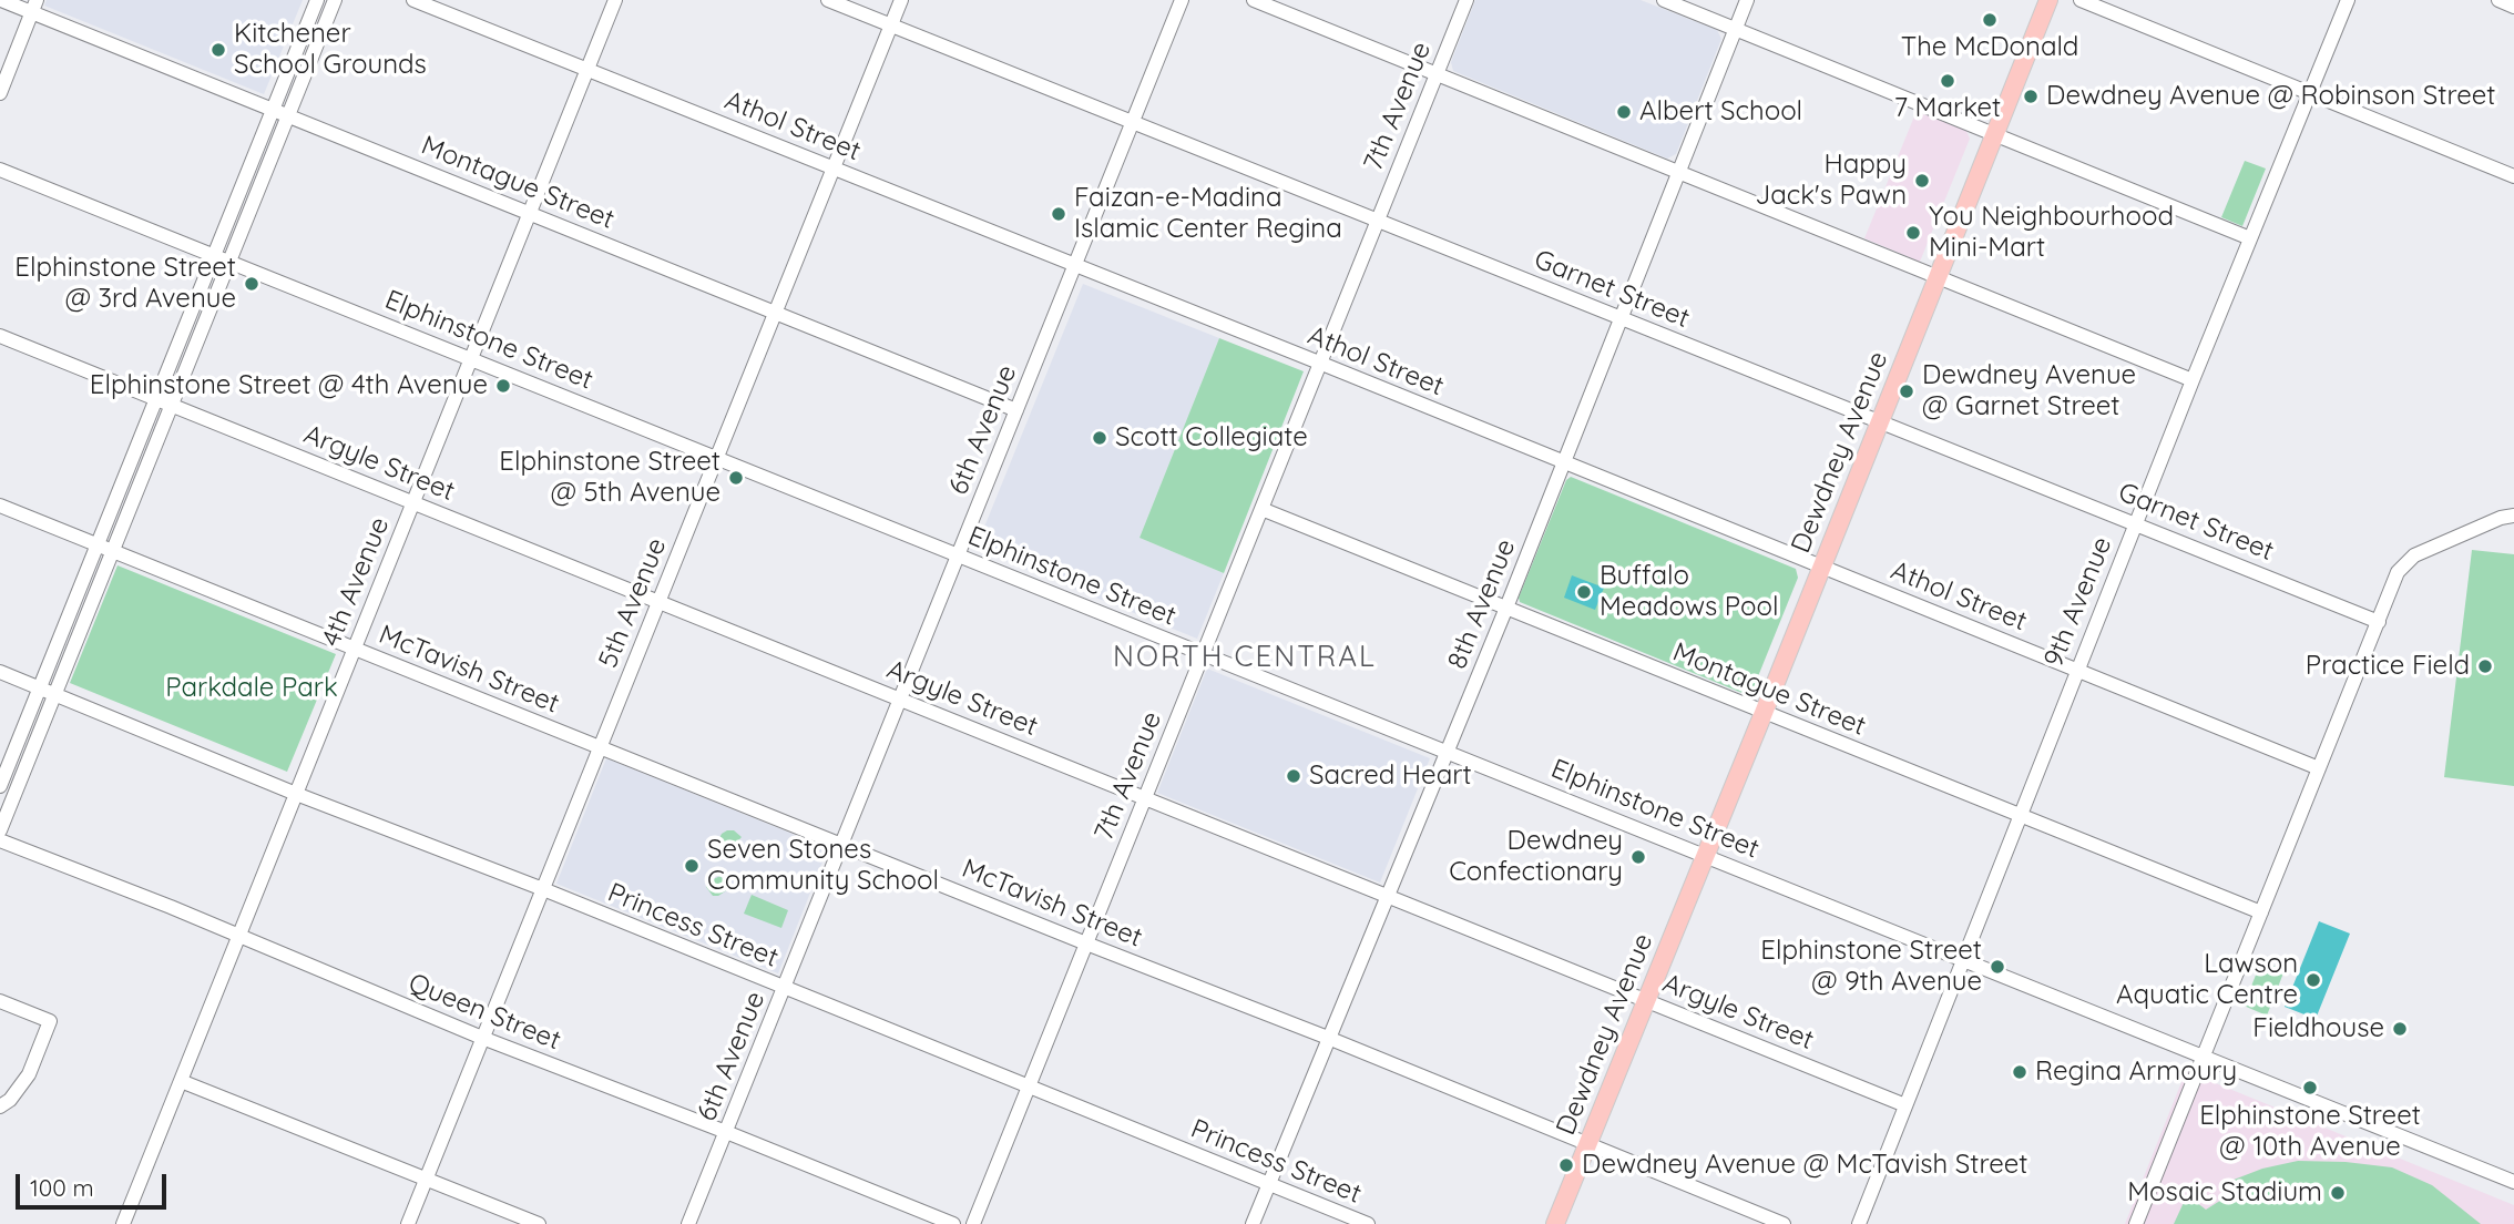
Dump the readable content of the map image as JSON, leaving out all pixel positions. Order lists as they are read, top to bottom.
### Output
{
  "streets": {
    "main road": ["Dewdney Avenue"],
    "street": [
      "7th Avenue",
      "Athol Street",
      "Montague Street",
      "Garnet Street",
      "Elphinstone Street",
      "6th Avenue",
      "Argyle Street",
      "4th Avenue",
      "9th Avenue",
      "5th Avenue",
      "8th Avenue",
      "McTavish Street",
      "Princess Street",
      "Queen Street"
    ]
  },
  "crossings": [
    ["7th Avenue", "Athol Street"],
    ["7th Avenue", "Montague Street"],
    ["7th Avenue", "Garnet Street"],
    ["7th Avenue", "Elphinstone Street"],
    ["7th Avenue", "Argyle Street"],
    ["7th Avenue", "McTavish Street"],
    ["7th Avenue", "Princess Street"],
    ["Athol Street", "6th Avenue"],
    ["Athol Street", "Dewdney Avenue"],
    ["Athol Street", "4th Avenue"],
    ["Athol Street", "9th Avenue"],
    ["Athol Street", "5th Avenue"],
    ["Athol Street", "8th Avenue"],
    ["Montague Street", "6th Avenue"],
    ["Montague Street", "Dewdney Avenue"],
    ["Montague Street", "4th Avenue"],
    ["Montague Street", "9th Avenue"],
    ["Montague Street", "5th Avenue"],
    ["Montague Street", "8th Avenue"],
    ["Garnet Street", "6th Avenue"],
    ["Garnet Street", "Dewdney Avenue"],
    ["Garnet Street", "9th Avenue"],
    ["Garnet Street", "5th Avenue"],
    ["Garnet Street", "8th Avenue"],
    ["Elphinstone Street", "6th Avenue"],
    ["Elphinstone Street", "Dewdney Avenue"],
    ["Elphinstone Street", "4th Avenue"],
    ["Elphinstone Street", "9th Avenue"],
    ["Elphinstone Street", "5th Avenue"],
    ["Elphinstone Street", "8th Avenue"],
    ["6th Avenue", "Argyle Street"],
    ["6th Avenue", "McTavish Street"],
    ["6th Avenue", "Princess Street"],
    ["6th Avenue", "Queen Street"],
    ["Dewdney Avenue", "Argyle Street"],
    ["Dewdney Avenue", "McTavish Street"],
    ["Argyle Street", "4th Avenue"],
    ["Argyle Street", "9th Avenue"],
    ["Argyle Street", "5th Avenue"],
    ["Argyle Street", "8th Avenue"],
    ["4th Avenue", "McTavish Street"],
    ["4th Avenue", "Princess Street"],
    ["4th Avenue", "Queen Street"],
    ["5th Avenue", "McTavish Street"],
    ["5th Avenue", "Princess Street"],
    ["5th Avenue", "Queen Street"],
    ["8th Avenue", "McTavish Street"],
    ["8th Avenue", "Princess Street"]
  ],
  "districts": ["NORTH CENTRAL"],
  "parks": ["Parkdale Park"],
  "places": [
    "The McDonald",
    "Kitchener School Grounds",
    "7 Market",
    "Dewdney Avenue @ Robinson Street",
    "Albert School",
    "Happy Jack's Pawn",
    "Faizan-e-Madina Islamic Center Regina",
    "You Neighbourhood Mini-Mart",
    "Elphinstone Street @ 3rd Avenue",
    "Elphinstone Street @ 4th Avenue",
    "Dewdney Avenue @ Garnet Street",
    "Scott Collegiate",
    "Elphinstone Street @ 5th Avenue",
    "Buffalo Meadows Pool",
    "Practice Field",
    "Sacred Heart",
    "Dewdney Confectionary",
    "Seven Stones Community School",
    "Elphinstone Street @ 9th Avenue",
    "Lawson Aquatic Centre",
    "Fieldhouse",
    "Regina Armoury",
    "Elphinstone Street @ 10th Avenue",
    "Dewdney Avenue @ McTavish Street",
    "Mosaic Stadium"
  ],
  "scale_bar": "100 m"
}
